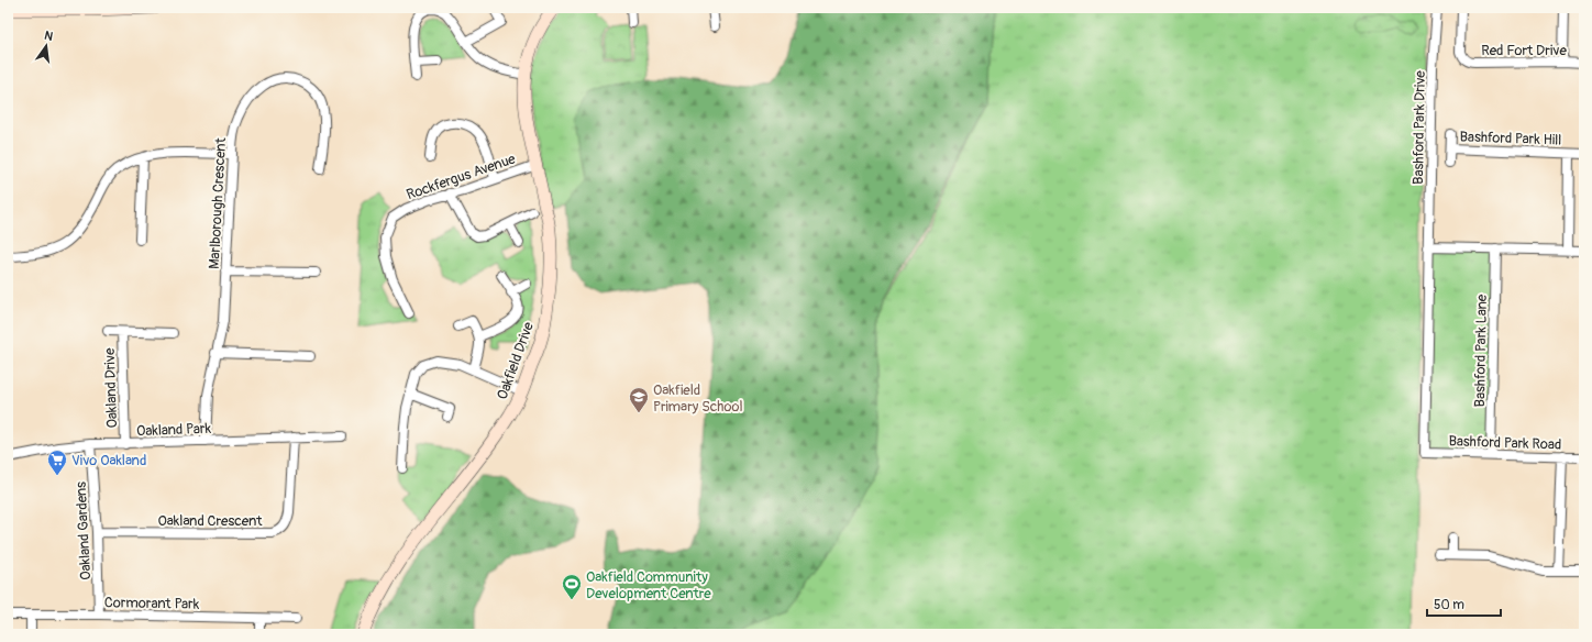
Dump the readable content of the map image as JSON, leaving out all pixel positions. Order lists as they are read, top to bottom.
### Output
{
  "streets": {
    "street": [
      "Red Fort Drive",
      "Bashford Park Drive",
      "Bashford Park Hill",
      "Rockfergus Avenue",
      "Marlborough Crescent",
      "Bashford Park Lane",
      "Oakfield Drive",
      "Oakland Drive",
      "Oakland Park",
      "Bashford Park Road",
      "Oakland Crescent",
      "Oakland Gardens",
      "Cormorant Park"
    ]
  },
  "crossings": [
    ["Bashford Park Drive", "Bashford Park Road"],
    ["Rockfergus Avenue", "Oakfield Drive"],
    ["Marlborough Crescent", "Oakland Park"],
    ["Bashford Park Lane", "Bashford Park Road"],
    ["Oakland Drive", "Oakland Park"],
    ["Oakland Park", "Oakland Crescent"],
    ["Oakland Park", "Oakland Gardens"],
    ["Oakland Crescent", "Oakland Gardens"],
    ["Oakland Gardens", "Cormorant Park"]
  ],
  "places": {
    "school or university": ["Oakfield Primary School"],
    "supermarket": ["Vivo Oakland"],
    "sports": ["Oakfield Community Development Centre"]
  },
  "scale_bar": "50 m",
  "north": "top"
}
